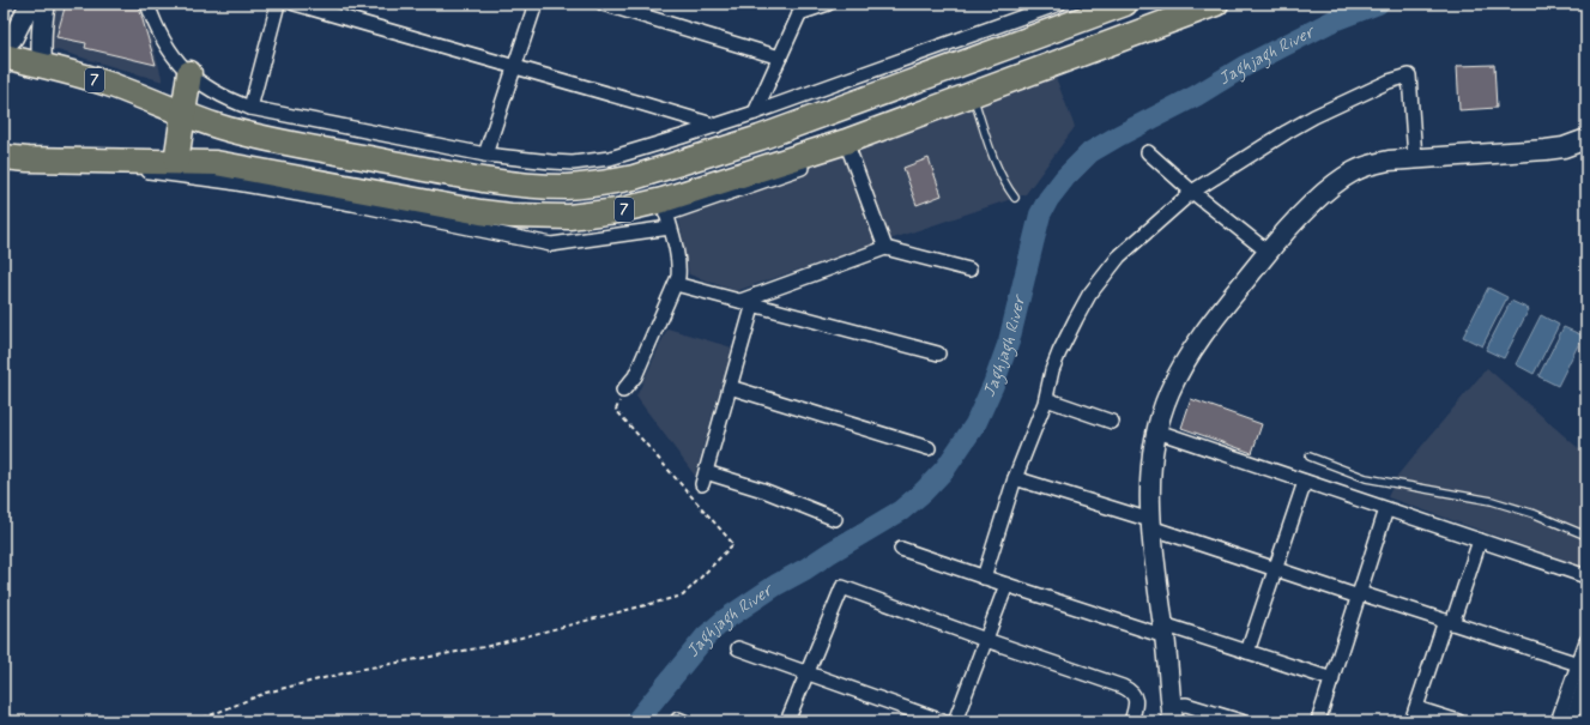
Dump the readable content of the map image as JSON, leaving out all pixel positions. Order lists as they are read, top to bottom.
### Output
{
  "streets": {
    "highway": ["7"]
  },
  "water": ["Jaghjagh River"]
}
